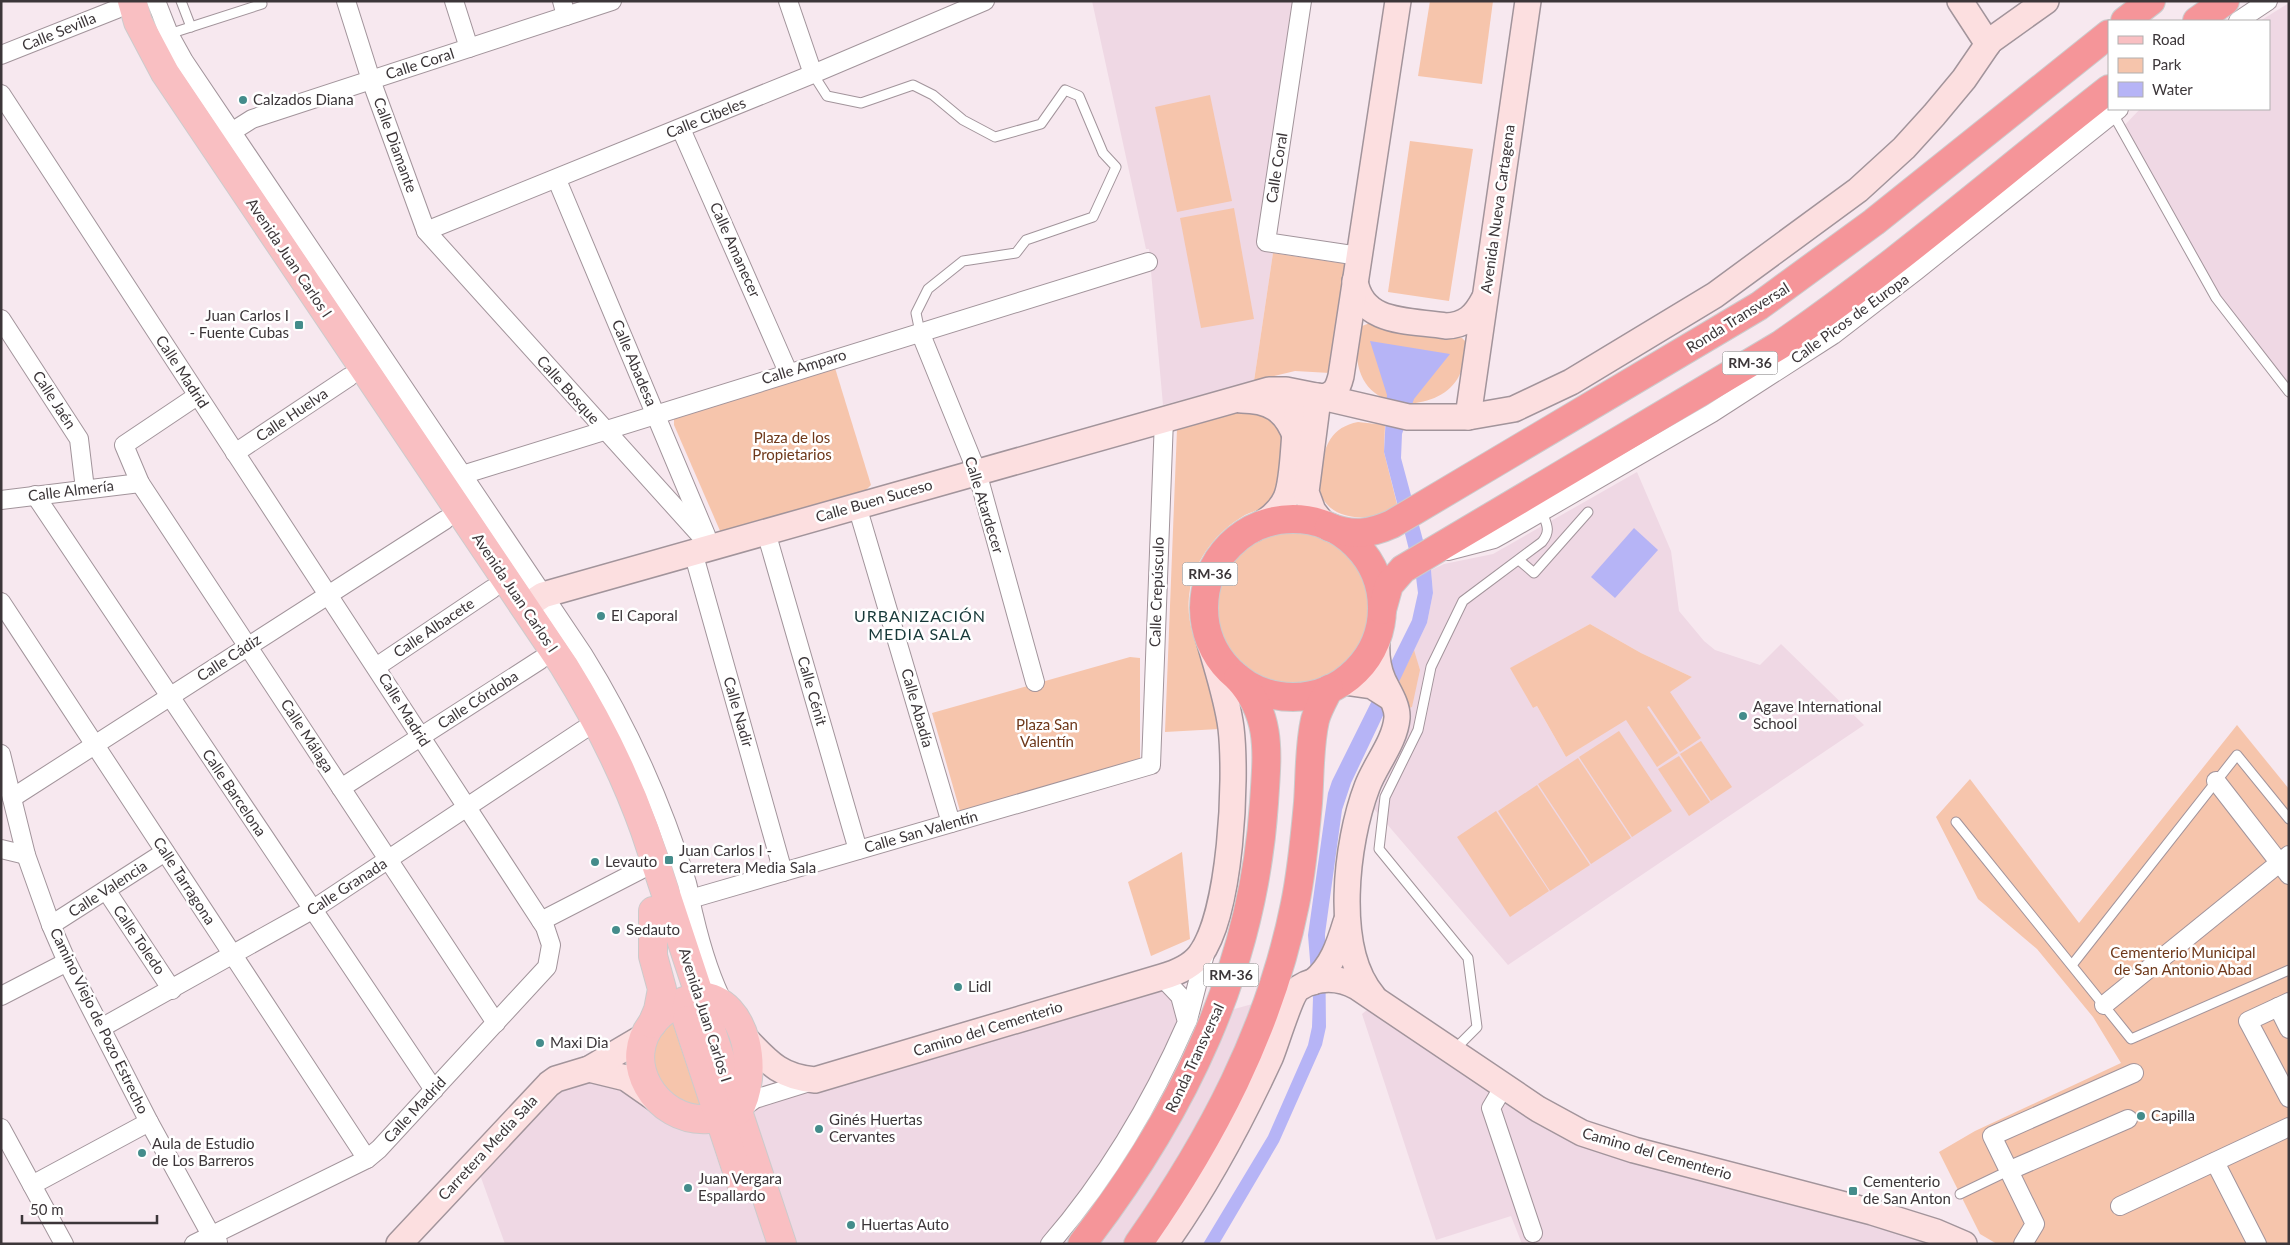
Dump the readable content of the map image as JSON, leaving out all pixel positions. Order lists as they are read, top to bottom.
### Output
{
  "streets": {
    "highway": ["Ronda Transversal", "RM-36"],
    "main road": [
      "Avenida Nueva Cartagena",
      "Avenida Juan Carlos I",
      "Calle Buen Suceso",
      "Camino del Cementerio",
      "Carretera Media Sala"
    ],
    "street": [
      "Calle Sevilla",
      "Calle Coral",
      "Calle Cibeles",
      "Calle Diamante",
      "Calle Amanecer",
      "Calle Picos de Europa",
      "Calle Abadesa",
      "Calle Amparo",
      "Calle Madrid",
      "Calle Bosque",
      "Calle Jaén",
      "Calle Huelva",
      "Calle Almería",
      "Calle Atardecer",
      "Calle Crepúsculo",
      "Calle Albacete",
      "Calle Cádiz",
      "Calle Cénit",
      "Calle Córdoba",
      "Calle Abadía",
      "Calle Nadir",
      "Calle Málaga",
      "Calle Barcelona",
      "Calle San Valentín",
      "Calle Tarragona",
      "Calle Granada",
      "Calle Valencia",
      "Calle Toledo",
      "Camino Viejo de Pozo Estrecho"
    ]
  },
  "crossings": [
    ["Calle Sevilla", "Avenida Juan Carlos I"],
    ["Calle Coral", "Calle Diamante"],
    ["Calle Coral", "Avenida Juan Carlos I"],
    ["Calle Cibeles", "Calle Diamante"],
    ["Calle Cibeles", "Calle Amanecer"],
    ["Calle Cibeles", "Calle Abadesa"],
    ["Calle Cibeles", "Calle Bosque"],
    ["Calle Diamante", "Calle Bosque"],
    ["Calle Amanecer", "Calle Amparo"],
    ["Avenida Juan Carlos I", "Calle Amparo"],
    ["Avenida Juan Carlos I", "Calle Huelva"],
    ["Avenida Juan Carlos I", "Calle Buen Suceso"],
    ["Avenida Juan Carlos I", "Calle Albacete"],
    ["Avenida Juan Carlos I", "Calle Cádiz"],
    ["Avenida Juan Carlos I", "Calle Córdoba"],
    ["Avenida Juan Carlos I", "Calle San Valentín"],
    ["Avenida Juan Carlos I", "Calle Granada"],
    ["Avenida Juan Carlos I", "Camino del Cementerio"],
    ["Ronda Transversal", "RM-36"],
    ["Calle Picos de Europa", "RM-36"],
    ["Calle Abadesa", "Calle Amparo"],
    ["Calle Abadesa", "Calle Bosque"],
    ["Calle Abadesa", "Calle Buen Suceso"],
    ["Calle Abadesa", "Calle Nadir"],
    ["Calle Amparo", "Calle Bosque"],
    ["Calle Amparo", "Calle Atardecer"],
    ["Calle Madrid", "Calle Huelva"],
    ["Calle Madrid", "Calle Albacete"],
    ["Calle Madrid", "Calle Cádiz"],
    ["Calle Madrid", "Calle Córdoba"],
    ["Calle Madrid", "Calle Málaga"],
    ["Calle Madrid", "Calle Barcelona"],
    ["Calle Madrid", "Calle Tarragona"],
    ["Calle Madrid", "Calle Granada"],
    ["Calle Madrid", "Camino Viejo de Pozo Estrecho"],
    ["Calle Bosque", "Calle Buen Suceso"],
    ["Calle Bosque", "Calle Nadir"],
    ["Calle Jaén", "Calle Almería"],
    ["Calle Almería", "Calle Málaga"],
    ["Calle Almería", "Calle Barcelona"],
    ["Calle Buen Suceso", "Calle Atardecer"],
    ["Calle Buen Suceso", "Calle Crepúsculo"],
    ["Calle Buen Suceso", "Calle Cénit"],
    ["Calle Buen Suceso", "Calle Abadía"],
    ["Calle Buen Suceso", "Calle Nadir"],
    ["Calle Crepúsculo", "Calle San Valentín"],
    ["Calle Cádiz", "Calle Málaga"],
    ["Calle Cádiz", "Calle Barcelona"],
    ["Calle Cádiz", "Calle Tarragona"],
    ["Calle Cádiz", "Camino Viejo de Pozo Estrecho"],
    ["Calle Cénit", "Calle San Valentín"],
    ["Calle Córdoba", "Calle Málaga"],
    ["Calle Abadía", "Calle San Valentín"],
    ["Calle Nadir", "Calle San Valentín"],
    ["Calle Málaga", "Calle Granada"],
    ["Calle Barcelona", "Calle Granada"],
    ["Calle Tarragona", "Calle Granada"],
    ["Calle Tarragona", "Calle Valencia"],
    ["Calle Granada", "Calle Toledo"],
    ["Calle Granada", "Camino Viejo de Pozo Estrecho"],
    ["Calle Valencia", "Calle Toledo"],
    ["Calle Valencia", "Camino Viejo de Pozo Estrecho"]
  ],
  "districts": ["URBANIZACIÓN MEDIA SALA"],
  "parks": ["Plaza de los Propietarios", "Plaza San Valentín", "Cementerio Municipal de San Antonio Abad"],
  "places": {
    "other": [
      "Calzados Diana",
      "El Caporal",
      "Agave International School",
      "Levauto",
      "Sedauto",
      "Lidl",
      "Maxi Dia",
      "Capilla",
      "Ginés Huertas Cervantes",
      "Aula de Estudio de Los Barreros",
      "Juan Vergara Espallardo",
      "Huertas Auto"
    ],
    "transit": ["Juan Carlos I - Fuente Cubas", "Juan Carlos I - Carretera Media Sala", "Cementerio de San Anton"]
  },
  "legend": ["Road", "Park", "Water"],
  "scale_bar": "50 m"
}
